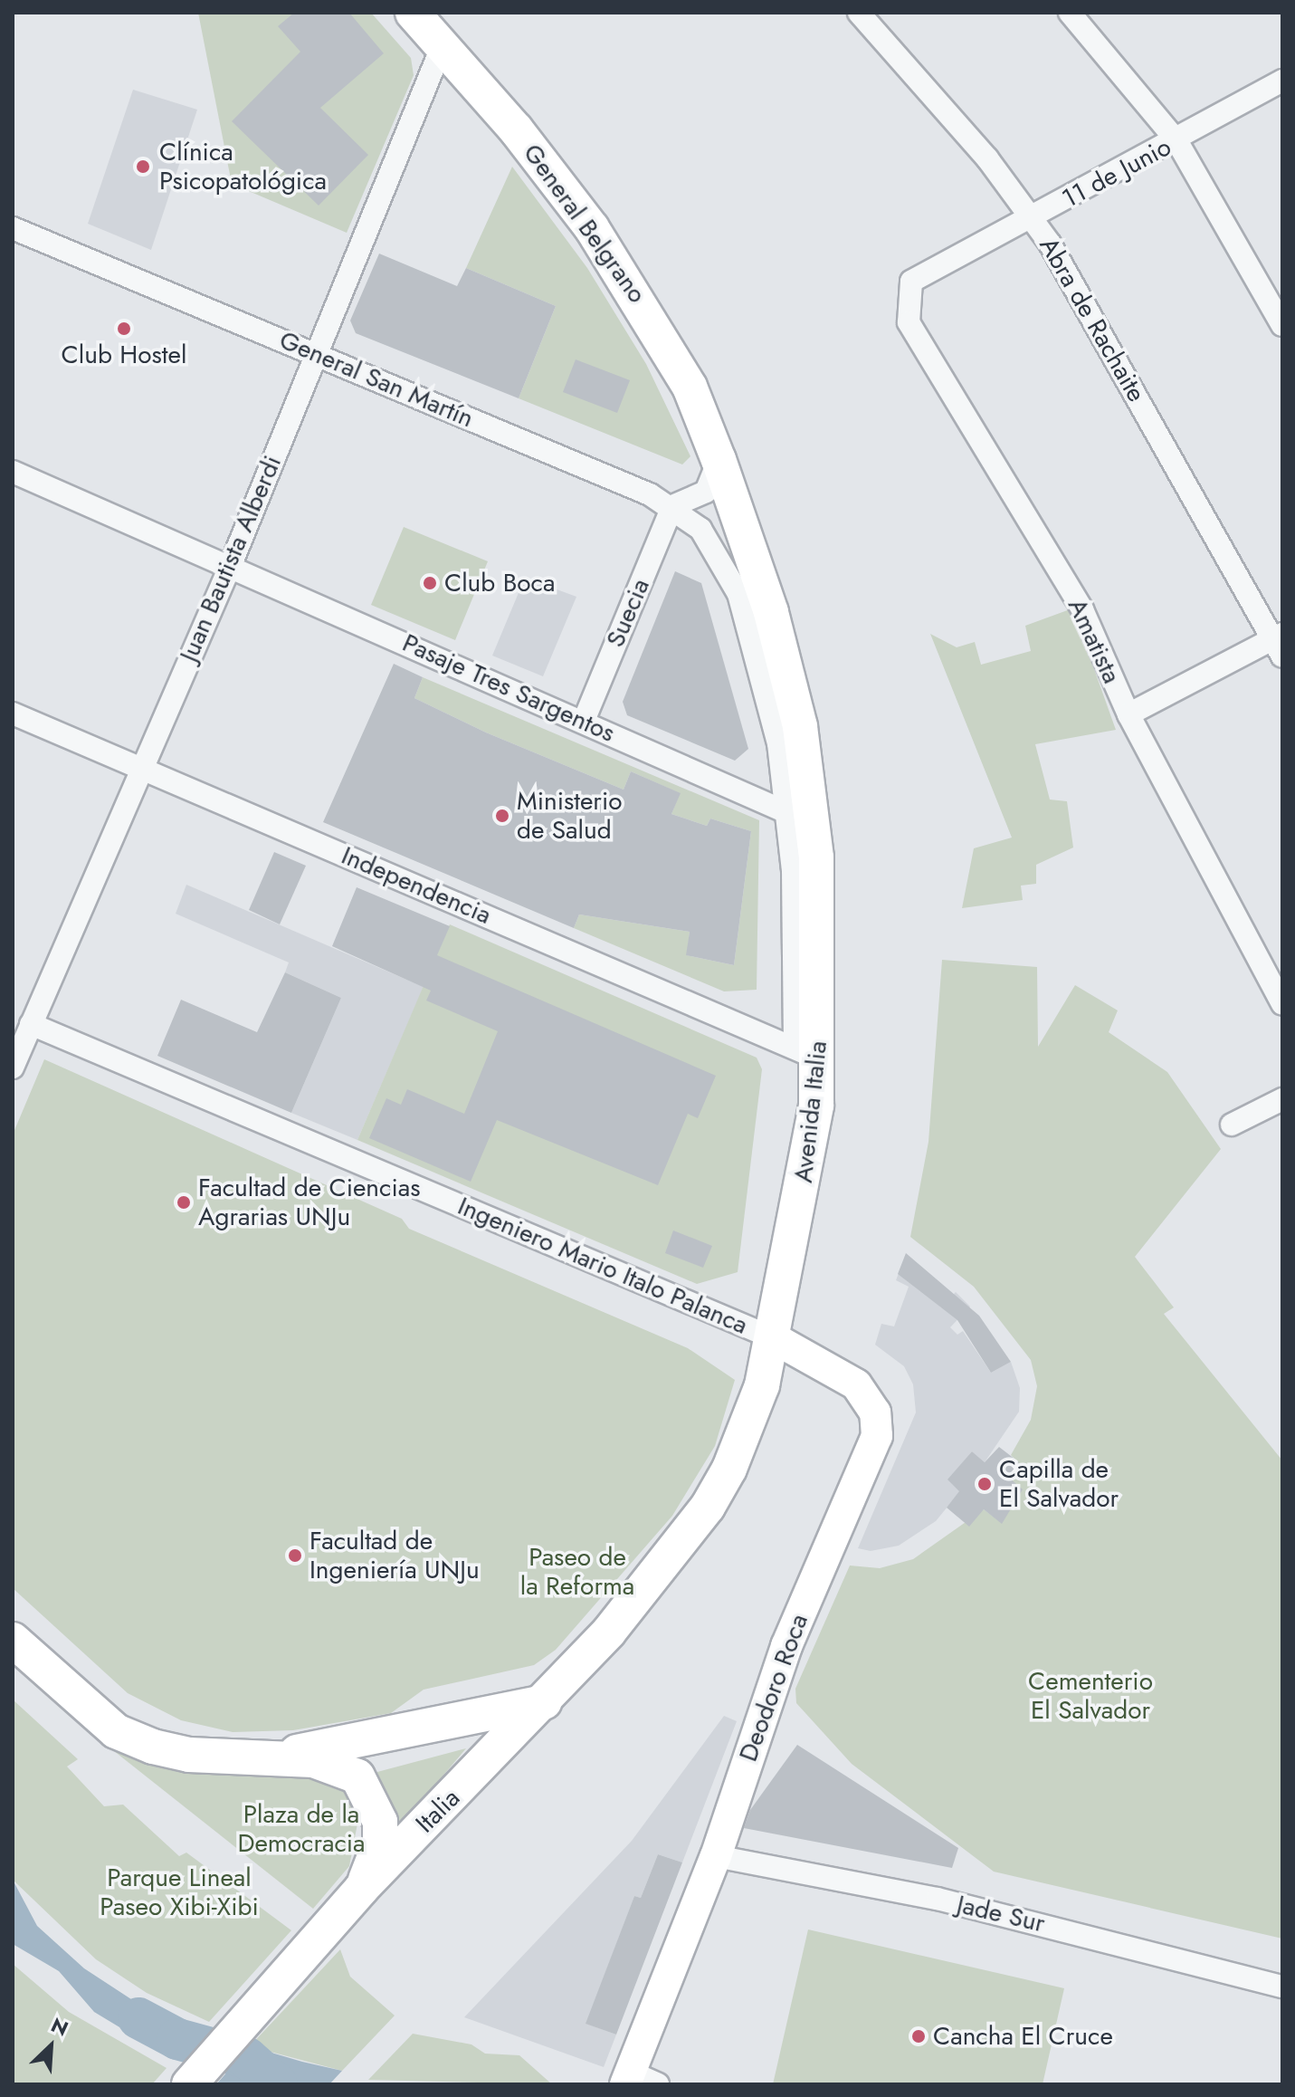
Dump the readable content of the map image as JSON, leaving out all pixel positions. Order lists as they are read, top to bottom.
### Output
{
  "streets": {
    "main road": ["General Belgrano", "Avenida Italia", "Italia"],
    "street": [
      "11 de Junio",
      "Abra de Rachaite",
      "General San Martín",
      "Juan Bautista Alberdi",
      "Suecia",
      "Amatista",
      "Pasaje Tres Sargentos",
      "Independencia",
      "Ingeniero Mario Italo Palanca",
      "Deodoro Roca",
      "Jade Sur"
    ]
  },
  "crossings": [
    ["11 de Junio", "Abra de Rachaite"],
    ["11 de Junio", "Amatista"],
    ["General Belgrano", "Juan Bautista Alberdi"],
    ["General Belgrano", "Avenida Italia"],
    ["General San Martín", "Juan Bautista Alberdi"],
    ["General San Martín", "Suecia"],
    ["General San Martín", "Avenida Italia"],
    ["Juan Bautista Alberdi", "Pasaje Tres Sargentos"],
    ["Juan Bautista Alberdi", "Independencia"],
    ["Juan Bautista Alberdi", "Ingeniero Mario Italo Palanca"],
    ["Suecia", "Pasaje Tres Sargentos"],
    ["Suecia", "Avenida Italia"],
    ["Pasaje Tres Sargentos", "Avenida Italia"],
    ["Independencia", "Avenida Italia"],
    ["Avenida Italia", "Ingeniero Mario Italo Palanca"],
    ["Avenida Italia", "Deodoro Roca"],
    ["Avenida Italia", "Italia"],
    ["Ingeniero Mario Italo Palanca", "Deodoro Roca"],
    ["Deodoro Roca", "Jade Sur"]
  ],
  "parks": [
    "Paseo de la Reforma",
    "Cementerio El Salvador",
    "Plaza de la Democracia",
    "Parque Lineal Paseo Xibi-Xibi"
  ],
  "places": [
    "Clínica Psicopatológica",
    "Club Hostel",
    "Club Boca",
    "Ministerio de Salud",
    "Facultad de Ciencias Agrarias UNJu",
    "Capilla de El Salvador",
    "Facultad de Ingeniería UNJu",
    "Cancha El Cruce"
  ],
  "north": "top right"
}
